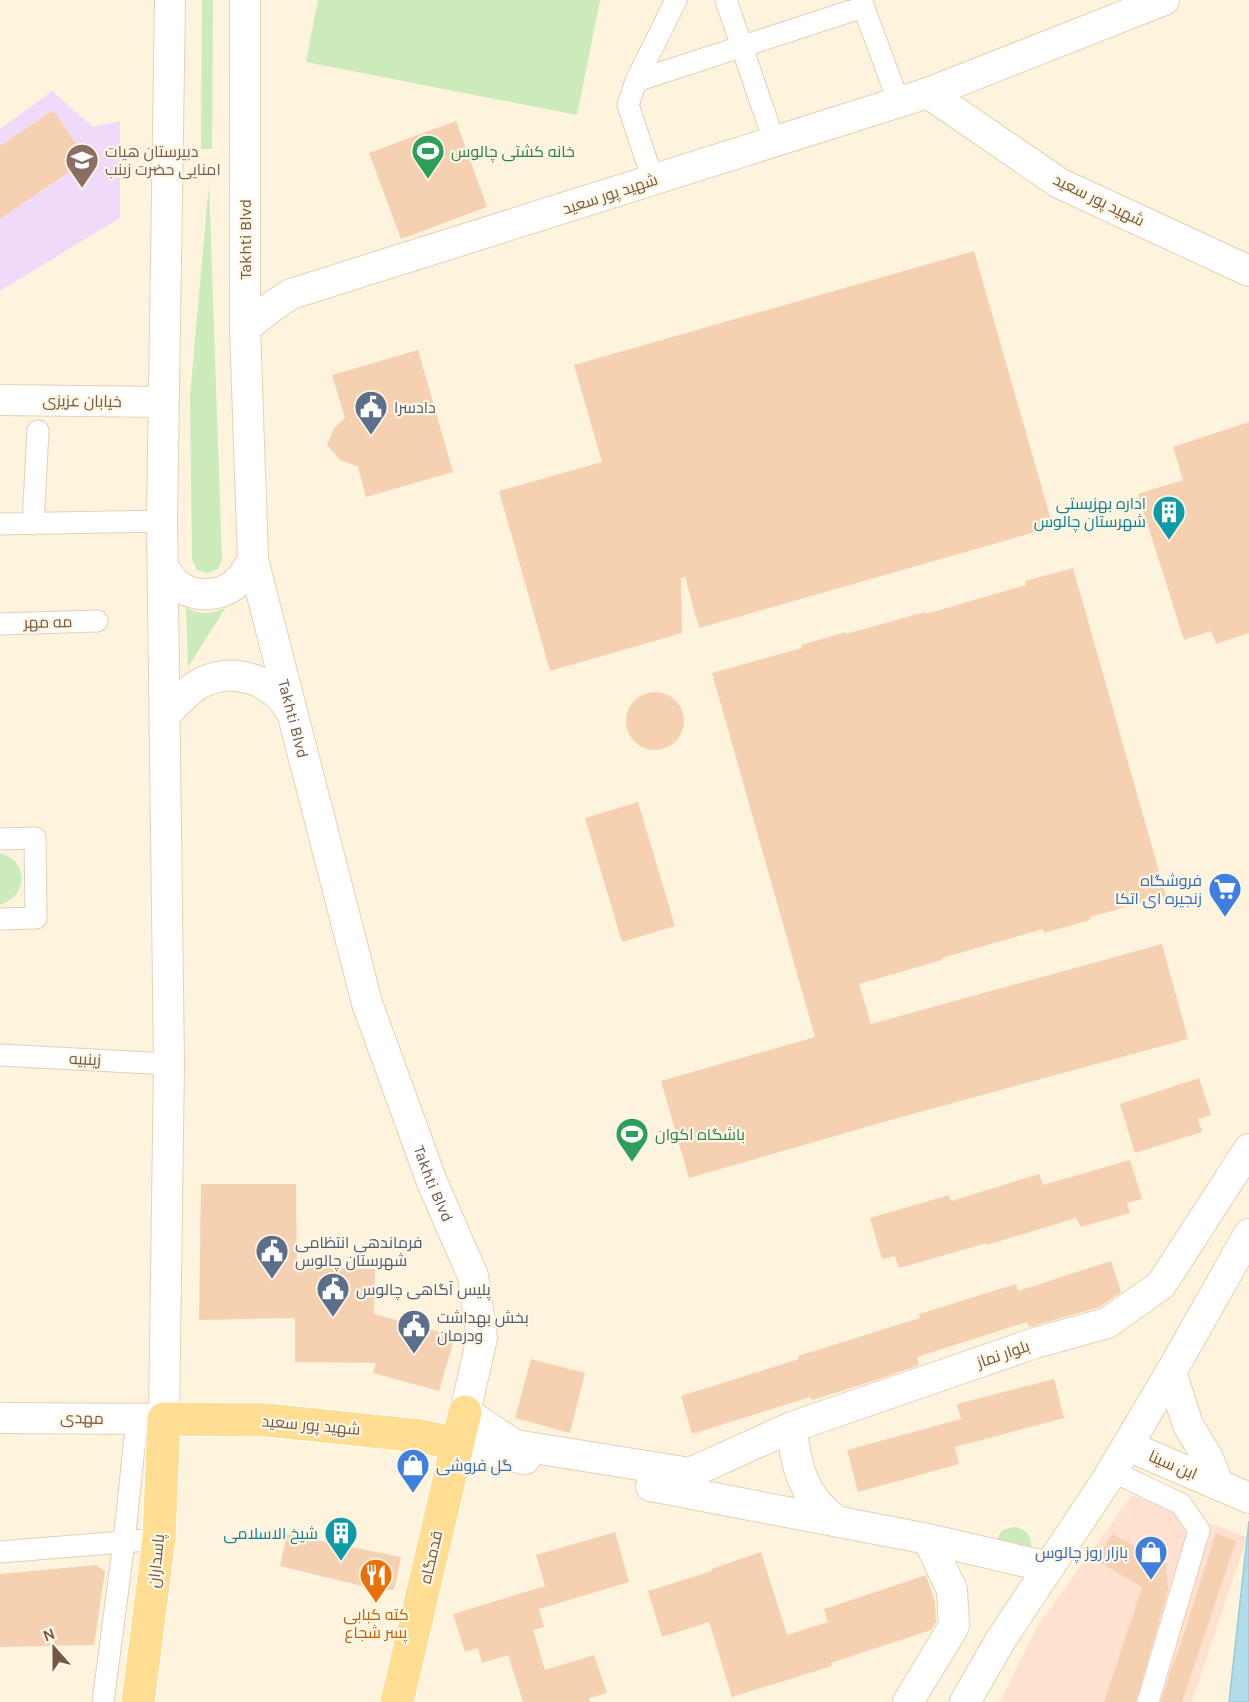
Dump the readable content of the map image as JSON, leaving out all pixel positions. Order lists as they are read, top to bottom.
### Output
{
  "streets": {
    "main road": [
      "شهید پور سعید",
      "Takhti Blvd",
      "خیابان عزیزی",
      "بلوار نماز",
      "مهدی",
      "ابن سینا",
      "قدمگاه",
      "پاسداران"
    ],
    "street": ["مه مهر", "زینبیه"]
  },
  "crossings": [
    ["شهید پور سعید", "Takhti Blvd"],
    ["شهید پور سعید", "مهدی"],
    ["شهید پور سعید", "قدمگاه"],
    ["شهید پور سعید", "پاسداران"],
    ["Takhti Blvd", "بلوار نماز"],
    ["Takhti Blvd", "قدمگاه"],
    ["بلوار نماز", "قدمگاه"],
    ["مهدی", "پاسداران"]
  ],
  "places": {
    "sports": ["خانه کشتی چالوس", "باشگاه اکوان"],
    "school or university": ["دبیرستان هیات امنایی حضرت زینب"],
    "public building": [
      "دادسرا",
      "فرماندهی انتظامی شهرستان چالوس",
      "پلیس آگاهی چالوس",
      "بخش بهداشت ودرمان"
    ],
    "building": ["اداره بهزیستی شهرستان چالوس", "شیخ الاسلامی"],
    "supermarket": ["فروشگاه زنجیره ای اتکا"],
    "shop": ["گل فروشی", "بازار روز چالوس"],
    "restaurant": ["کته کبابی پسر شجاع"]
  },
  "north": "top"
}
